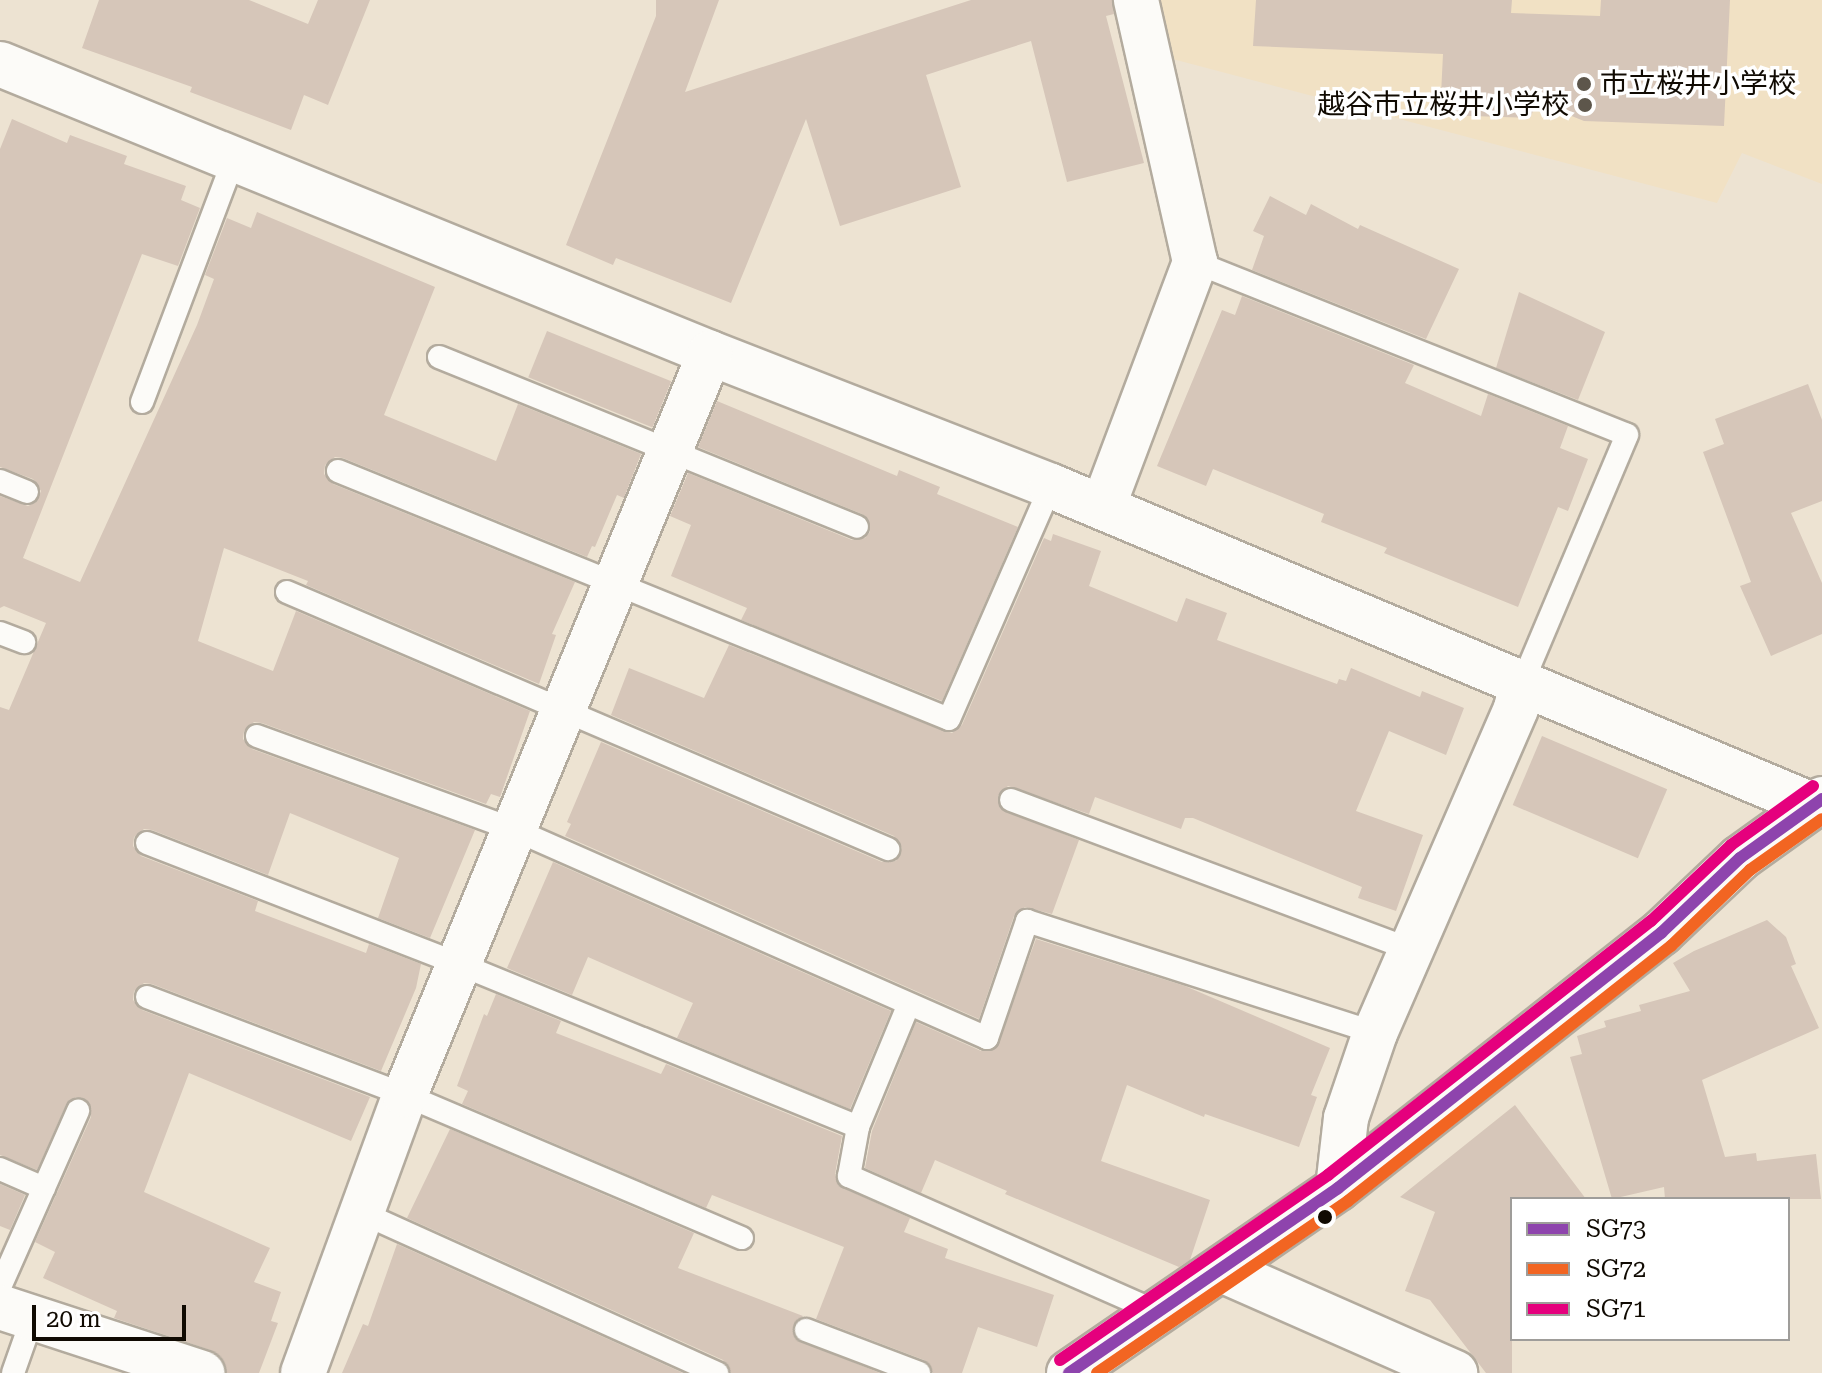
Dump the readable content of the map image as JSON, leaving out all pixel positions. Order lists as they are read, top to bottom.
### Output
{
  "places": ["市立桜井小学校", "越谷市立桜井小学校"],
  "lines": ["transit line SG71", "transit line SG73", "transit line SG72"],
  "legend": ["SG73", "SG72", "SG71"],
  "scale_bar": "20 m"
}
